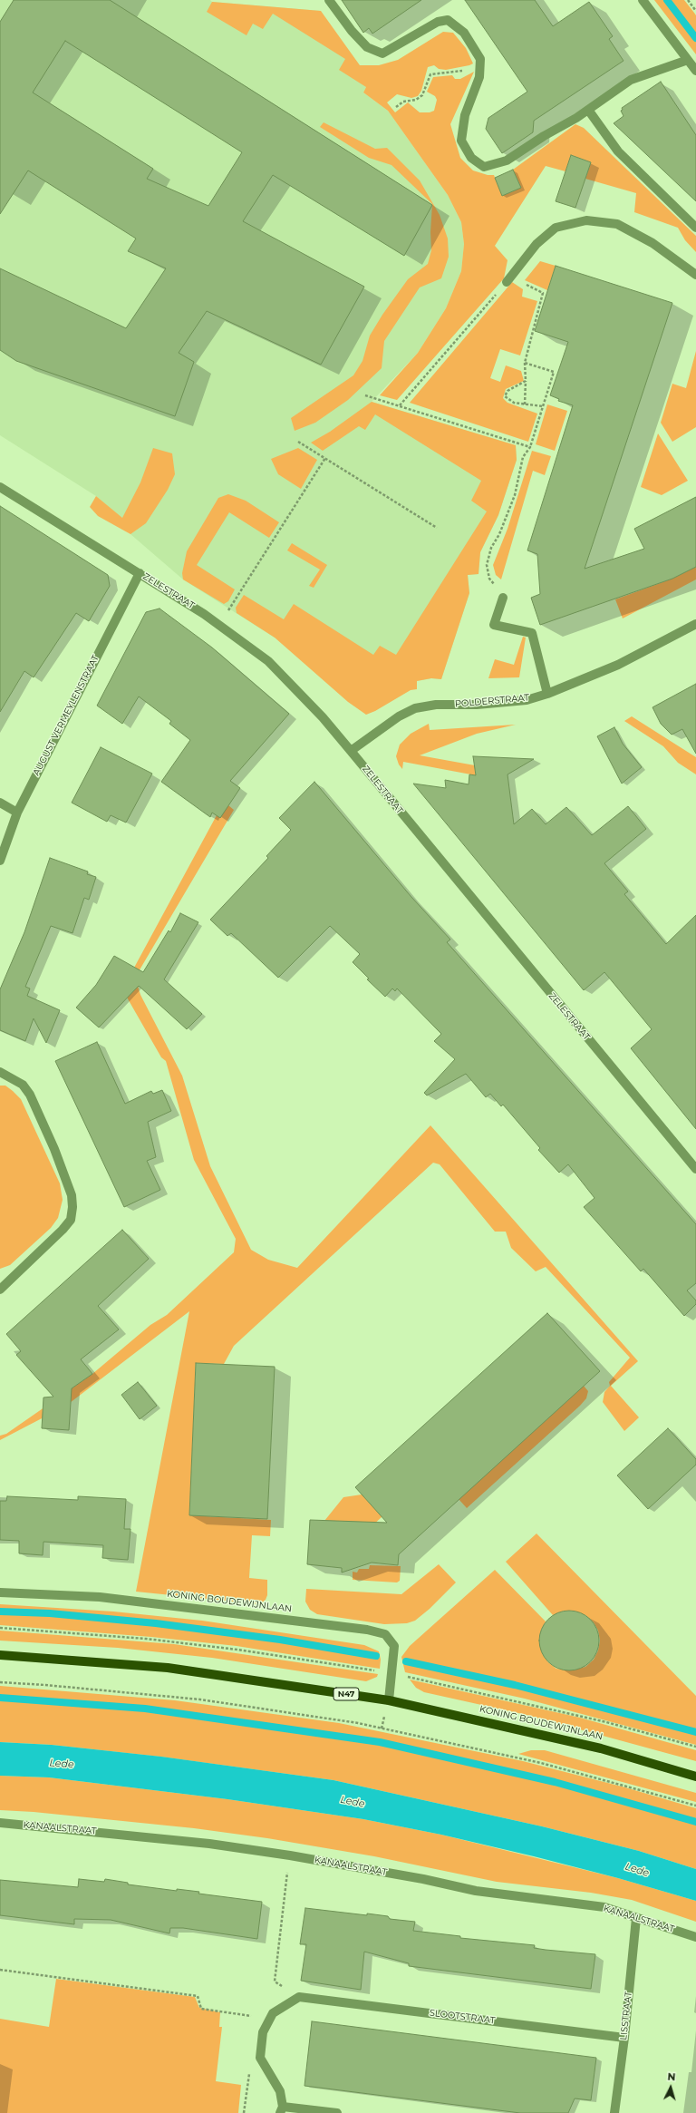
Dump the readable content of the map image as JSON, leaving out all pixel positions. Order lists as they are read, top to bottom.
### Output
{
  "streets": {
    "main road": ["KONING BOUDEWIJNLAAN", "N47"],
    "street": [
      "ZELESTRAAT",
      "POLDERSTRAAT",
      "AUGUST VERMEYLENSTRAAT",
      "KANAALSTRAAT",
      "LISSTRAAT",
      "SLOOTSTRAAT"
    ]
  },
  "crossings": [
    ["ZELESTRAAT", "POLDERSTRAAT"],
    ["ZELESTRAAT", "AUGUST VERMEYLENSTRAAT"],
    ["KANAALSTRAAT", "LISSTRAAT"],
    ["LISSTRAAT", "SLOOTSTRAAT"]
  ],
  "water": ["Lede"],
  "north": "top"
}
